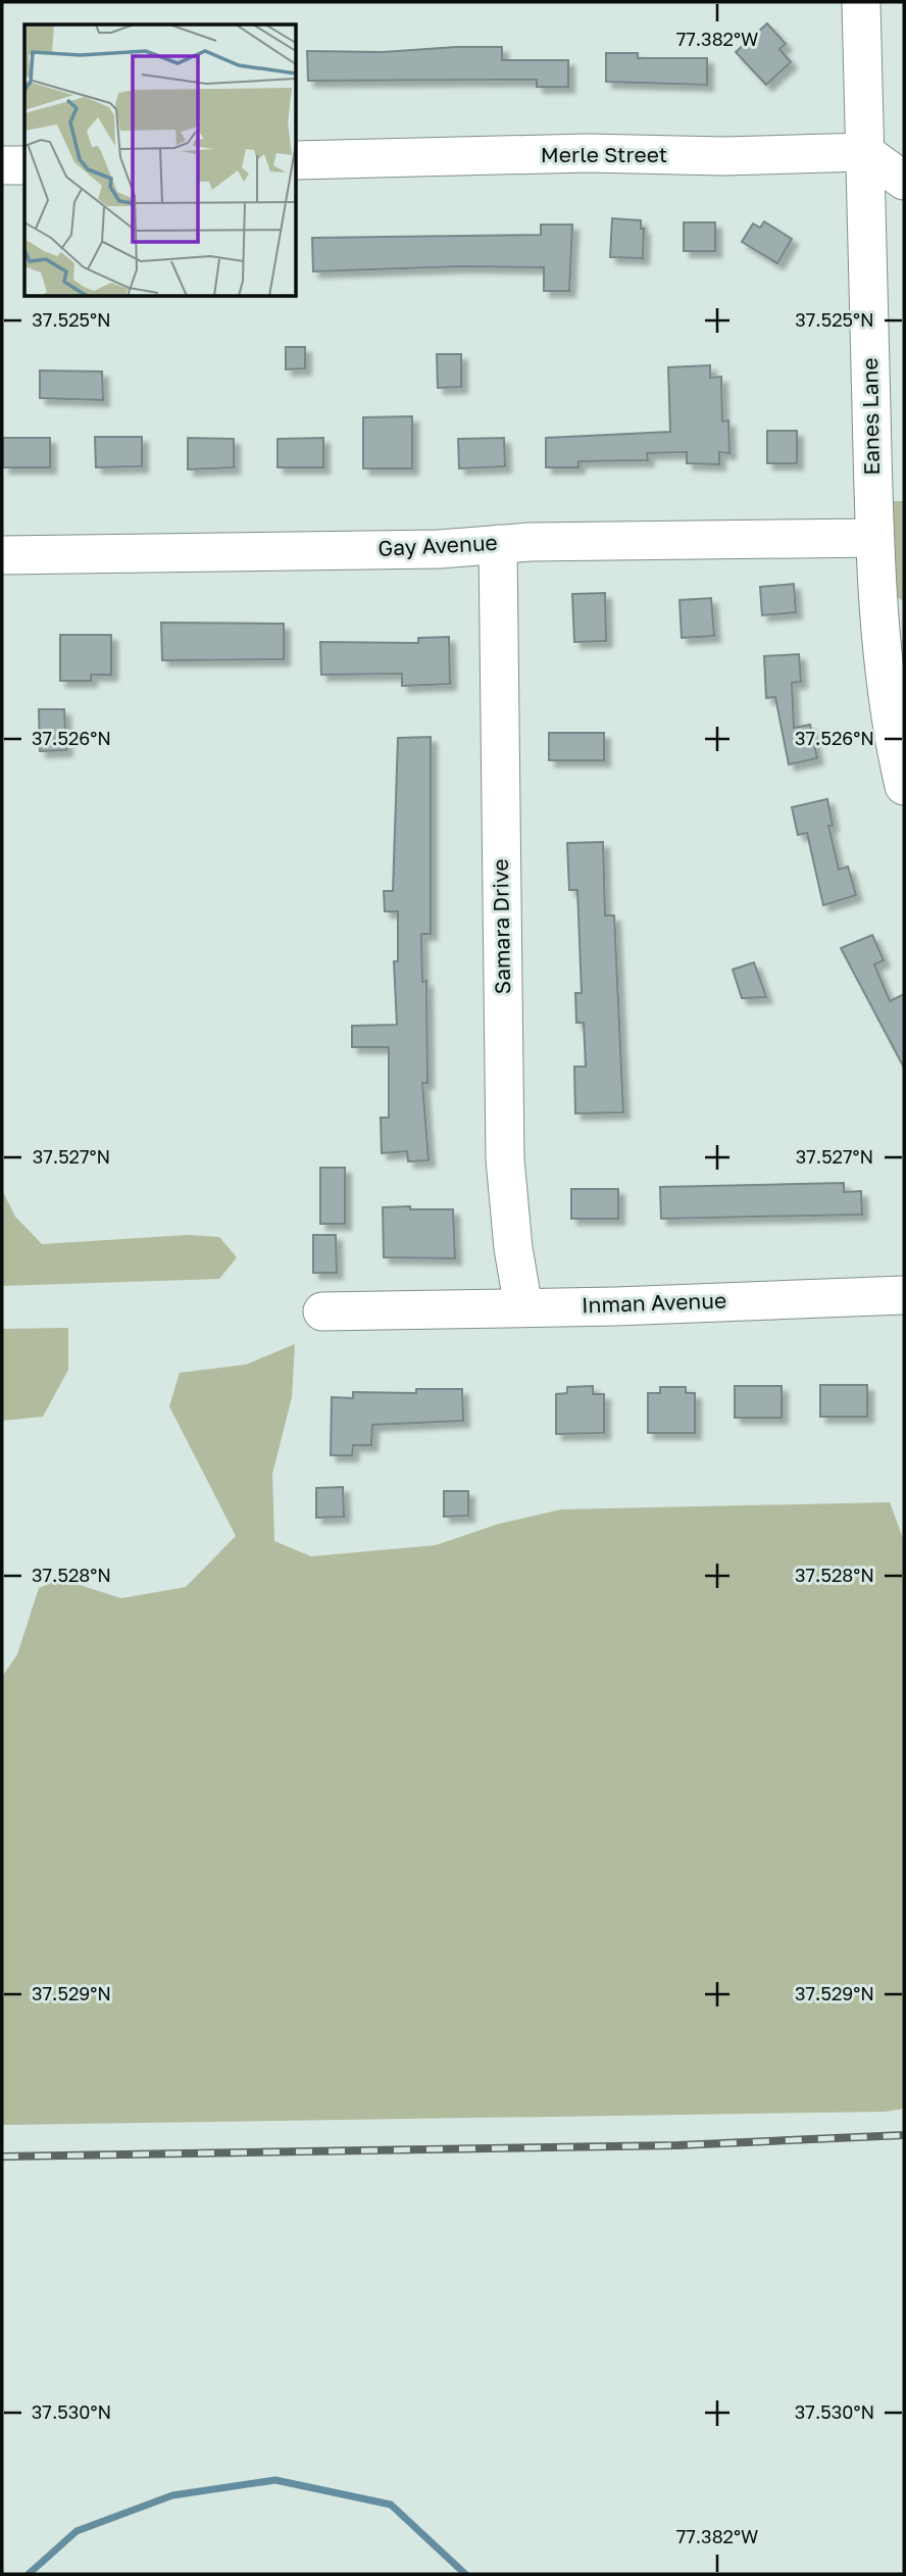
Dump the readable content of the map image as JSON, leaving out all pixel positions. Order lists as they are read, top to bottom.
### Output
{
  "streets": {
    "street": [
      "Merle Street",
      "Eanes Lane",
      "Gay Avenue",
      "Samara Drive",
      "Inman Avenue"
    ]
  },
  "crossings": [
    ["Merle Street", "Eanes Lane"],
    ["Eanes Lane", "Gay Avenue"],
    ["Gay Avenue", "Samara Drive"],
    ["Samara Drive", "Inman Avenue"]
  ],
  "coordinates": [
    "77.382°W",
    "37.525°N",
    "37.526°N",
    "37.527°N",
    "37.528°N",
    "37.529°N",
    "37.530°N"
  ]
}
